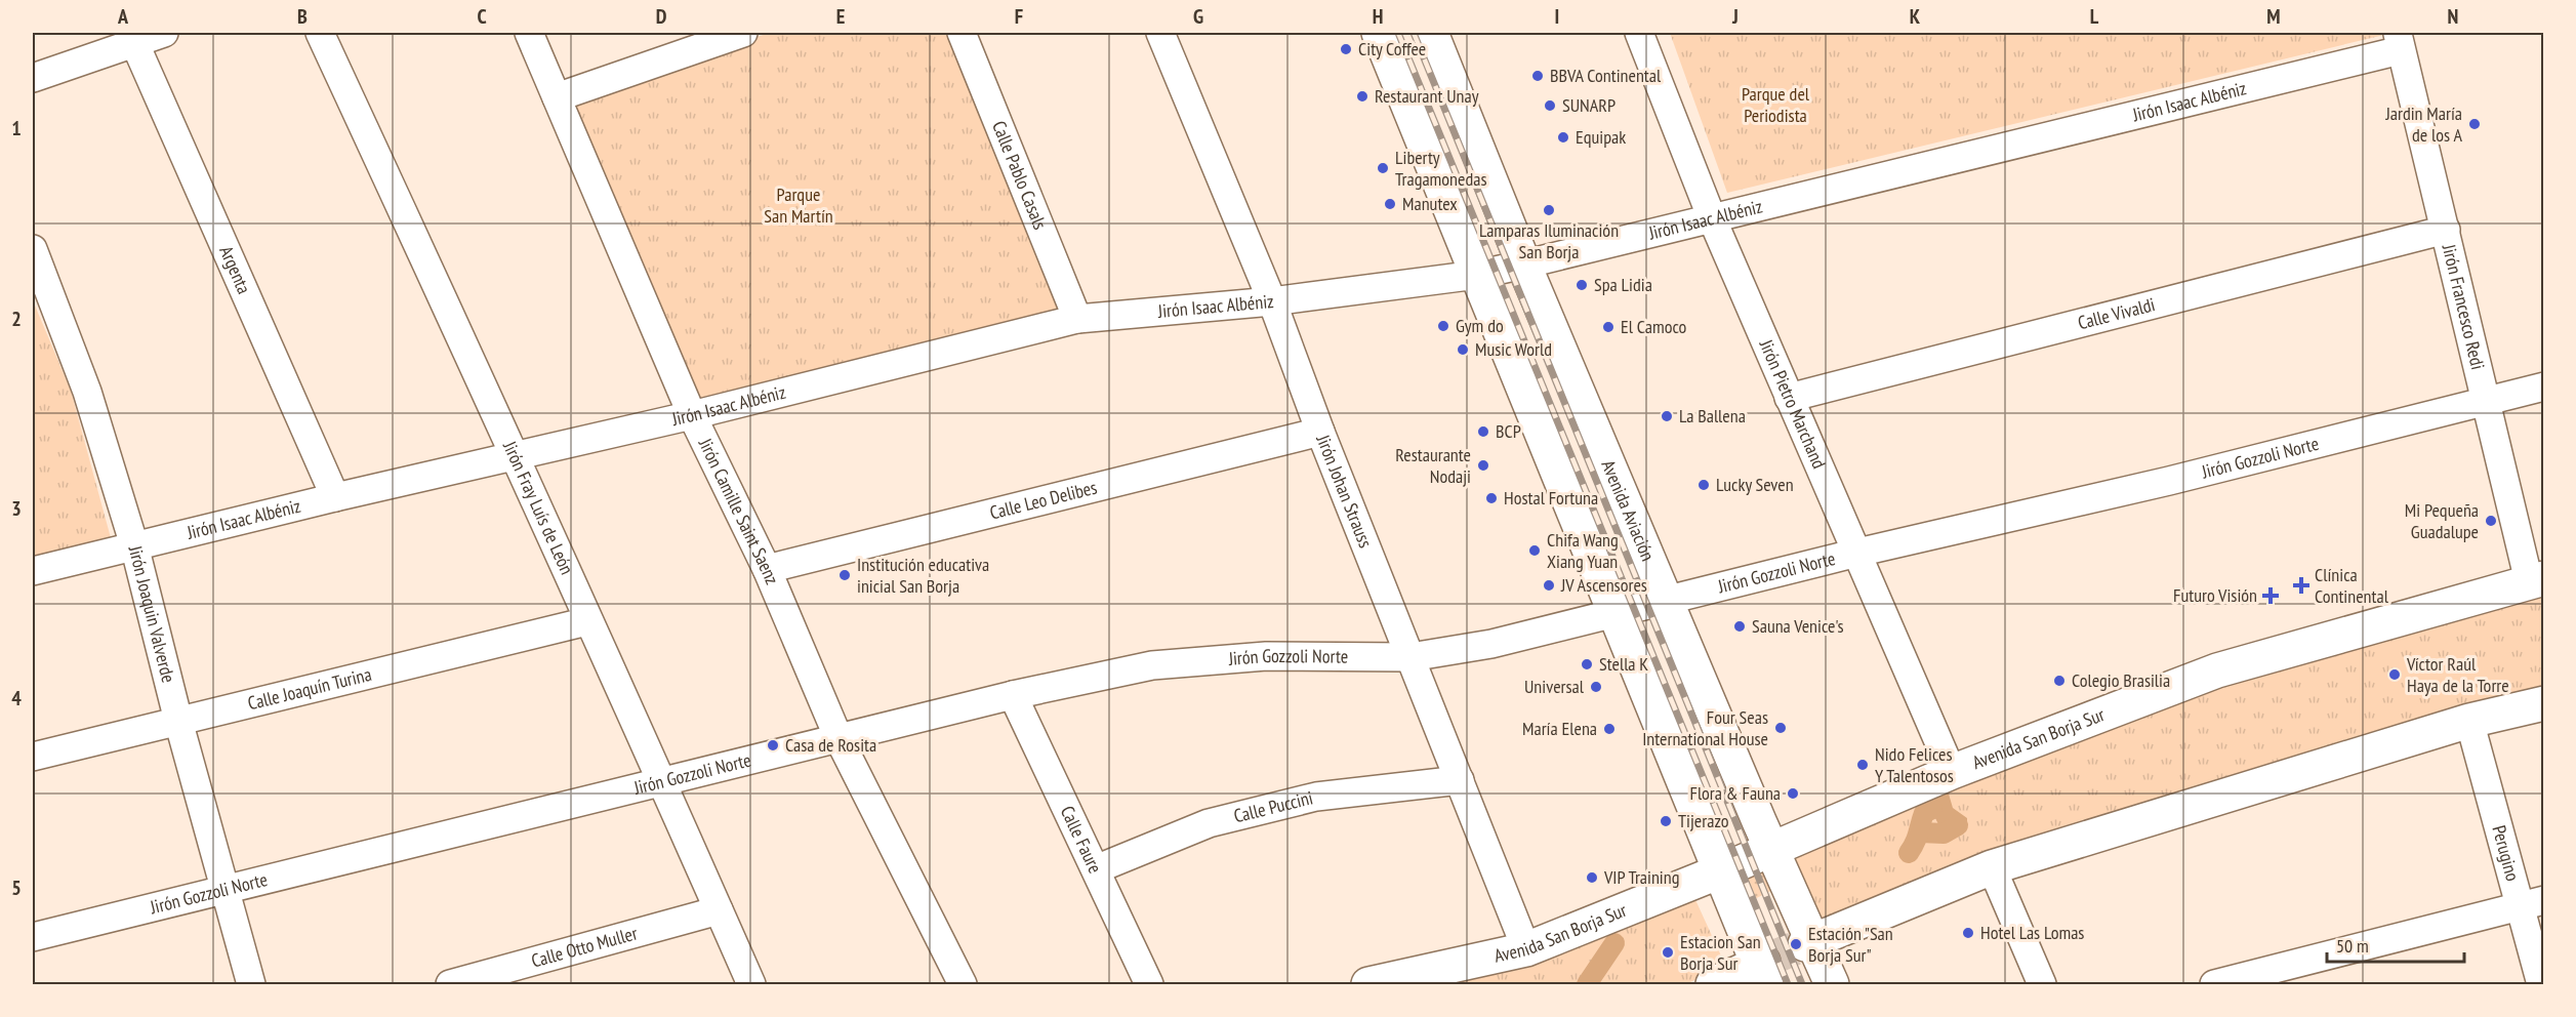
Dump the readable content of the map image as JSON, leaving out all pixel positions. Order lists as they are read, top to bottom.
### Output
{
  "streets": {
    "main road": ["Avenida Aviación", "Avenida San Borja Sur"],
    "street": [
      "Jirón Isaac Albéniz",
      "Calle Pablo Casals",
      "Argenta",
      "Jirón Francesco Redi",
      "Calle Vivaldi",
      "Jirón Pietro Marchand",
      "Jirón Gozzoli Norte",
      "Jirón Johan Strauss",
      "Calle Leo Delibes",
      "Jirón Fray Luís de León",
      "Jirón Camille Saint Saenz",
      "Jirón Joaquin Valverde",
      "Calle Joaquín Turina",
      "Calle Puccini",
      "Calle Faure",
      "Perugino",
      "Calle Otto Muller"
    ]
  },
  "crossings": [
    ["Jirón Isaac Albéniz", "Calle Pablo Casals"],
    ["Jirón Isaac Albéniz", "Argenta"],
    ["Jirón Isaac Albéniz", "Jirón Francesco Redi"],
    ["Jirón Isaac Albéniz", "Jirón Pietro Marchand"],
    ["Jirón Isaac Albéniz", "Jirón Johan Strauss"],
    ["Jirón Isaac Albéniz", "Jirón Fray Luís de León"],
    ["Jirón Isaac Albéniz", "Avenida Aviación"],
    ["Jirón Isaac Albéniz", "Jirón Camille Saint Saenz"],
    ["Jirón Isaac Albéniz", "Jirón Joaquin Valverde"],
    ["Jirón Francesco Redi", "Calle Vivaldi"],
    ["Jirón Francesco Redi", "Jirón Gozzoli Norte"],
    ["Jirón Francesco Redi", "Avenida San Borja Sur"],
    ["Calle Vivaldi", "Jirón Pietro Marchand"],
    ["Jirón Pietro Marchand", "Jirón Gozzoli Norte"],
    ["Jirón Pietro Marchand", "Avenida San Borja Sur"],
    ["Jirón Gozzoli Norte", "Jirón Johan Strauss"],
    ["Jirón Gozzoli Norte", "Jirón Fray Luís de León"],
    ["Jirón Gozzoli Norte", "Avenida Aviación"],
    ["Jirón Gozzoli Norte", "Jirón Camille Saint Saenz"],
    ["Jirón Gozzoli Norte", "Jirón Joaquin Valverde"],
    ["Jirón Gozzoli Norte", "Calle Faure"],
    ["Jirón Johan Strauss", "Calle Leo Delibes"],
    ["Jirón Johan Strauss", "Avenida San Borja Sur"],
    ["Jirón Johan Strauss", "Calle Puccini"],
    ["Calle Leo Delibes", "Jirón Camille Saint Saenz"],
    ["Jirón Fray Luís de León", "Calle Joaquín Turina"],
    ["Jirón Fray Luís de León", "Calle Otto Muller"],
    ["Avenida Aviación", "Avenida San Borja Sur"],
    ["Jirón Joaquin Valverde", "Calle Joaquín Turina"],
    ["Calle Puccini", "Calle Faure"]
  ],
  "parks": ["Parque del Periodista", "Parque San Martín"],
  "places": {
    "other": [
      "City Coffee",
      "BBVA Continental",
      "Restaurant Unay",
      "SUNARP",
      "Jardin María de los A",
      "Equipak",
      "Liberty Tragamonedas",
      "Manutex",
      "Lamparas Iluminación San Borja",
      "Spa Lidia",
      "Gym do",
      "El Camoco",
      "Music World",
      "La Ballena",
      "BCP",
      "Restaurante Nodaji",
      "Lucky Seven",
      "Hostal Fortuna",
      "Mi Pequeña Guadalupe",
      "Chifa Wang Xiang Yuan",
      "Institución educativa inicial San Borja",
      "JV Ascensores",
      "Sauna Venice's",
      "Stella K",
      "Víctor Raúl Haya de la Torre",
      "Colegio Brasilia",
      "Universal",
      "Four Seas International House",
      "María Elena",
      "Casa de Rosita",
      "Nido Felices Y Talentosos",
      "Flora & Fauna",
      "Tijerazo",
      "VIP Training",
      "Hotel Las Lomas",
      "Estación \"San Borja Sur\"",
      "Estacion San Borja Sur"
    ],
    "health": ["Clínica Continental", "Futuro Visión"]
  },
  "scale_bar": "50 m",
  "grid": {
    "columns": [
      "A",
      "B",
      "C",
      "D",
      "E",
      "F",
      "G",
      "H",
      "I",
      "J",
      "K",
      "L",
      "M",
      "N"
    ],
    "rows": [
      "1",
      "2",
      "3",
      "4",
      "5"
    ]
  }
}
